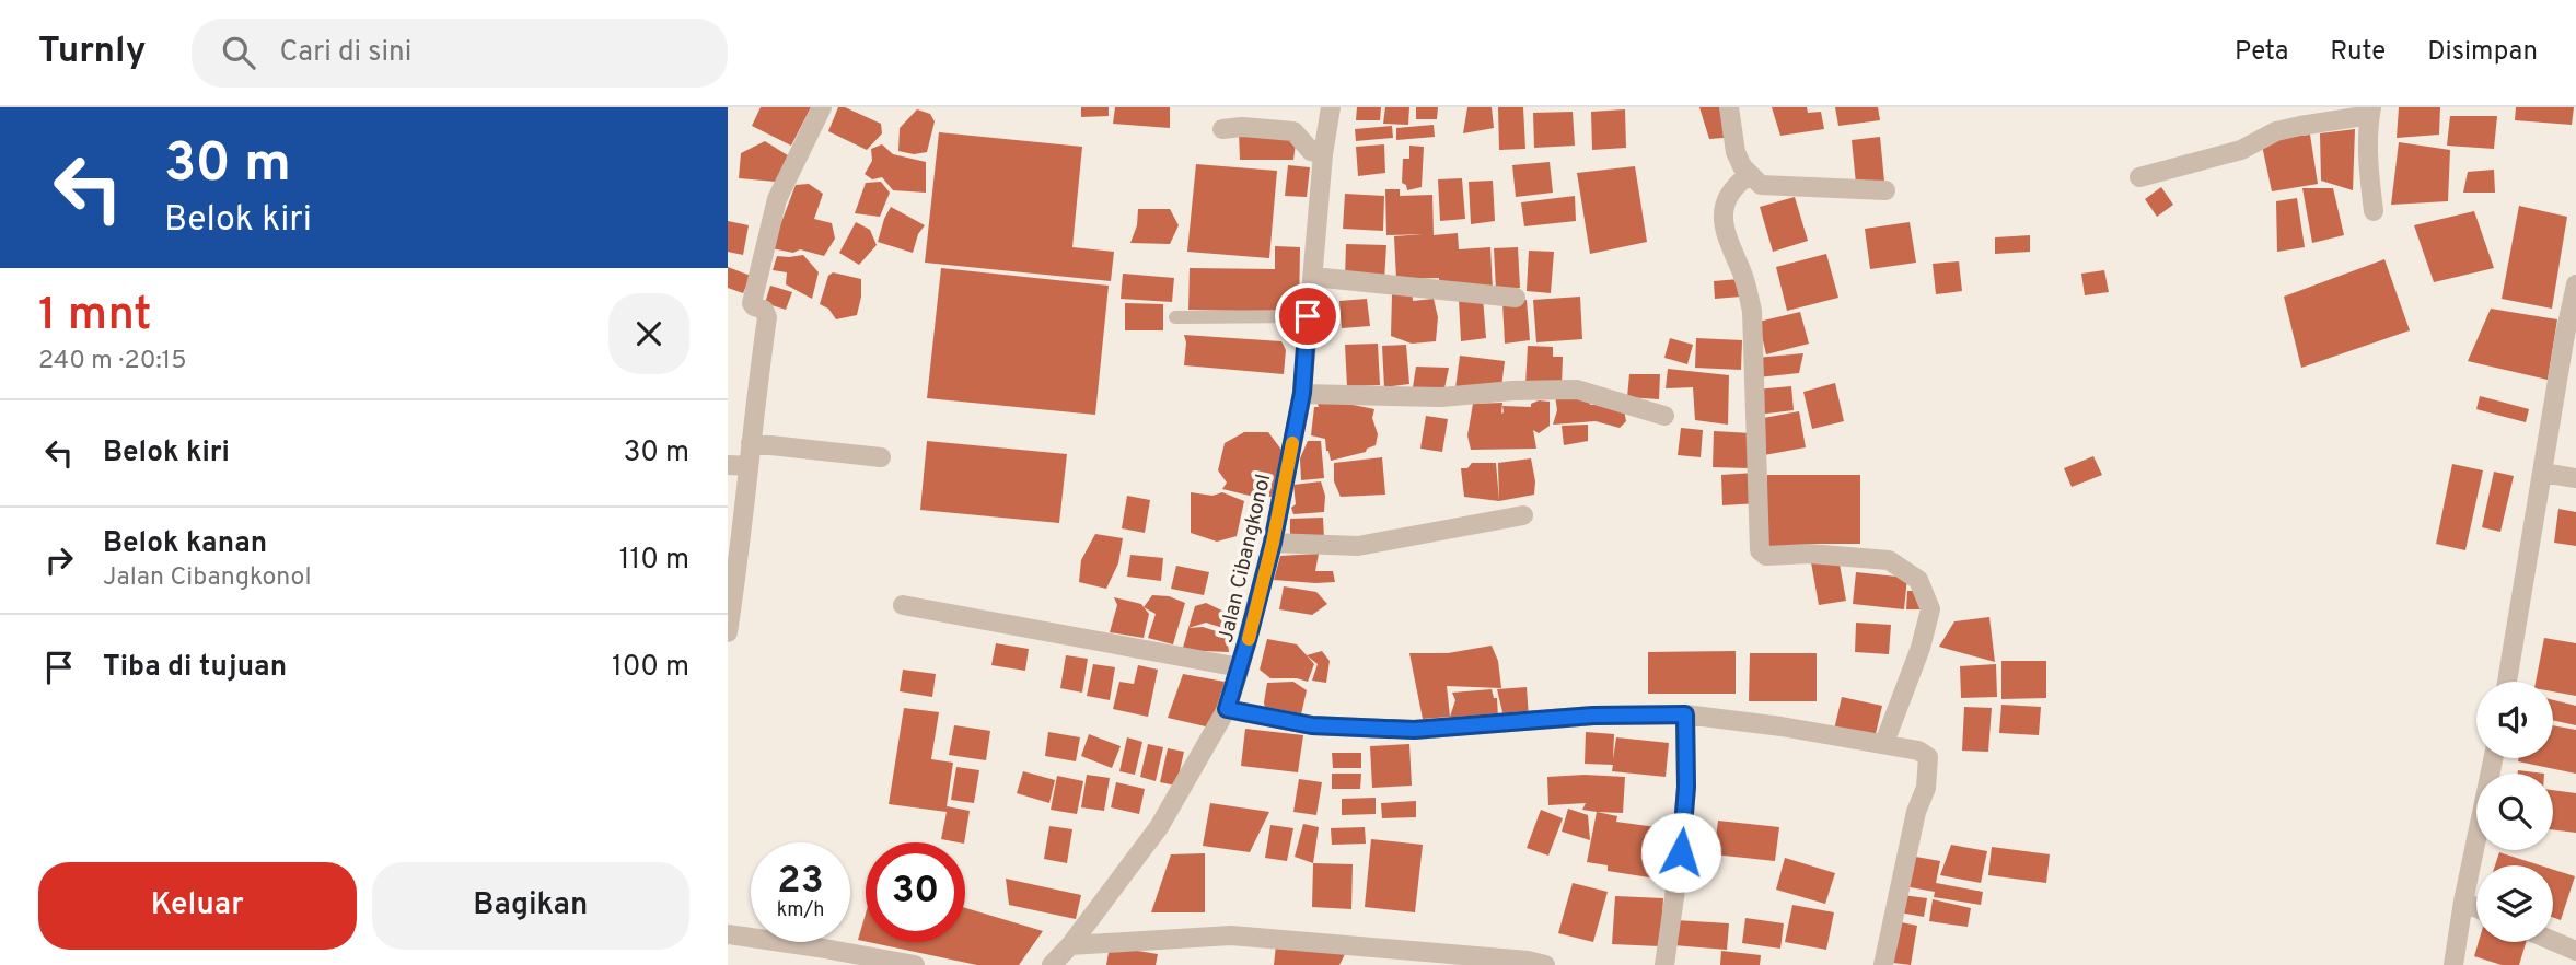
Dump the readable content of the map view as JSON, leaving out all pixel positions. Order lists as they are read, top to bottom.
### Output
{
  "streets": {
    "street": ["Jalan Cibangkonol"]
  },
  "page": {
    "header": "Turnly",
    "search": "Cari di sini",
    "nav": ["Peta", "Rute", "Disimpan"],
    "turn": ["30 m", "Belok kiri"],
    "heading": ["1 mnt", "240 m · 20:15"],
    "list": [
      {
        "name": "Belok kiri",
        "value": "30 m"
      },
      {
        "name": "Belok kanan",
        "note": "Jalan Cibangkonol",
        "value": "110 m"
      },
      {
        "name": "Tiba di tujuan",
        "value": "100 m"
      }
    ],
    "speed": "23 km/h",
    "limit": "30",
    "buttons": ["Keluar", "Bagikan"]
  }
}
